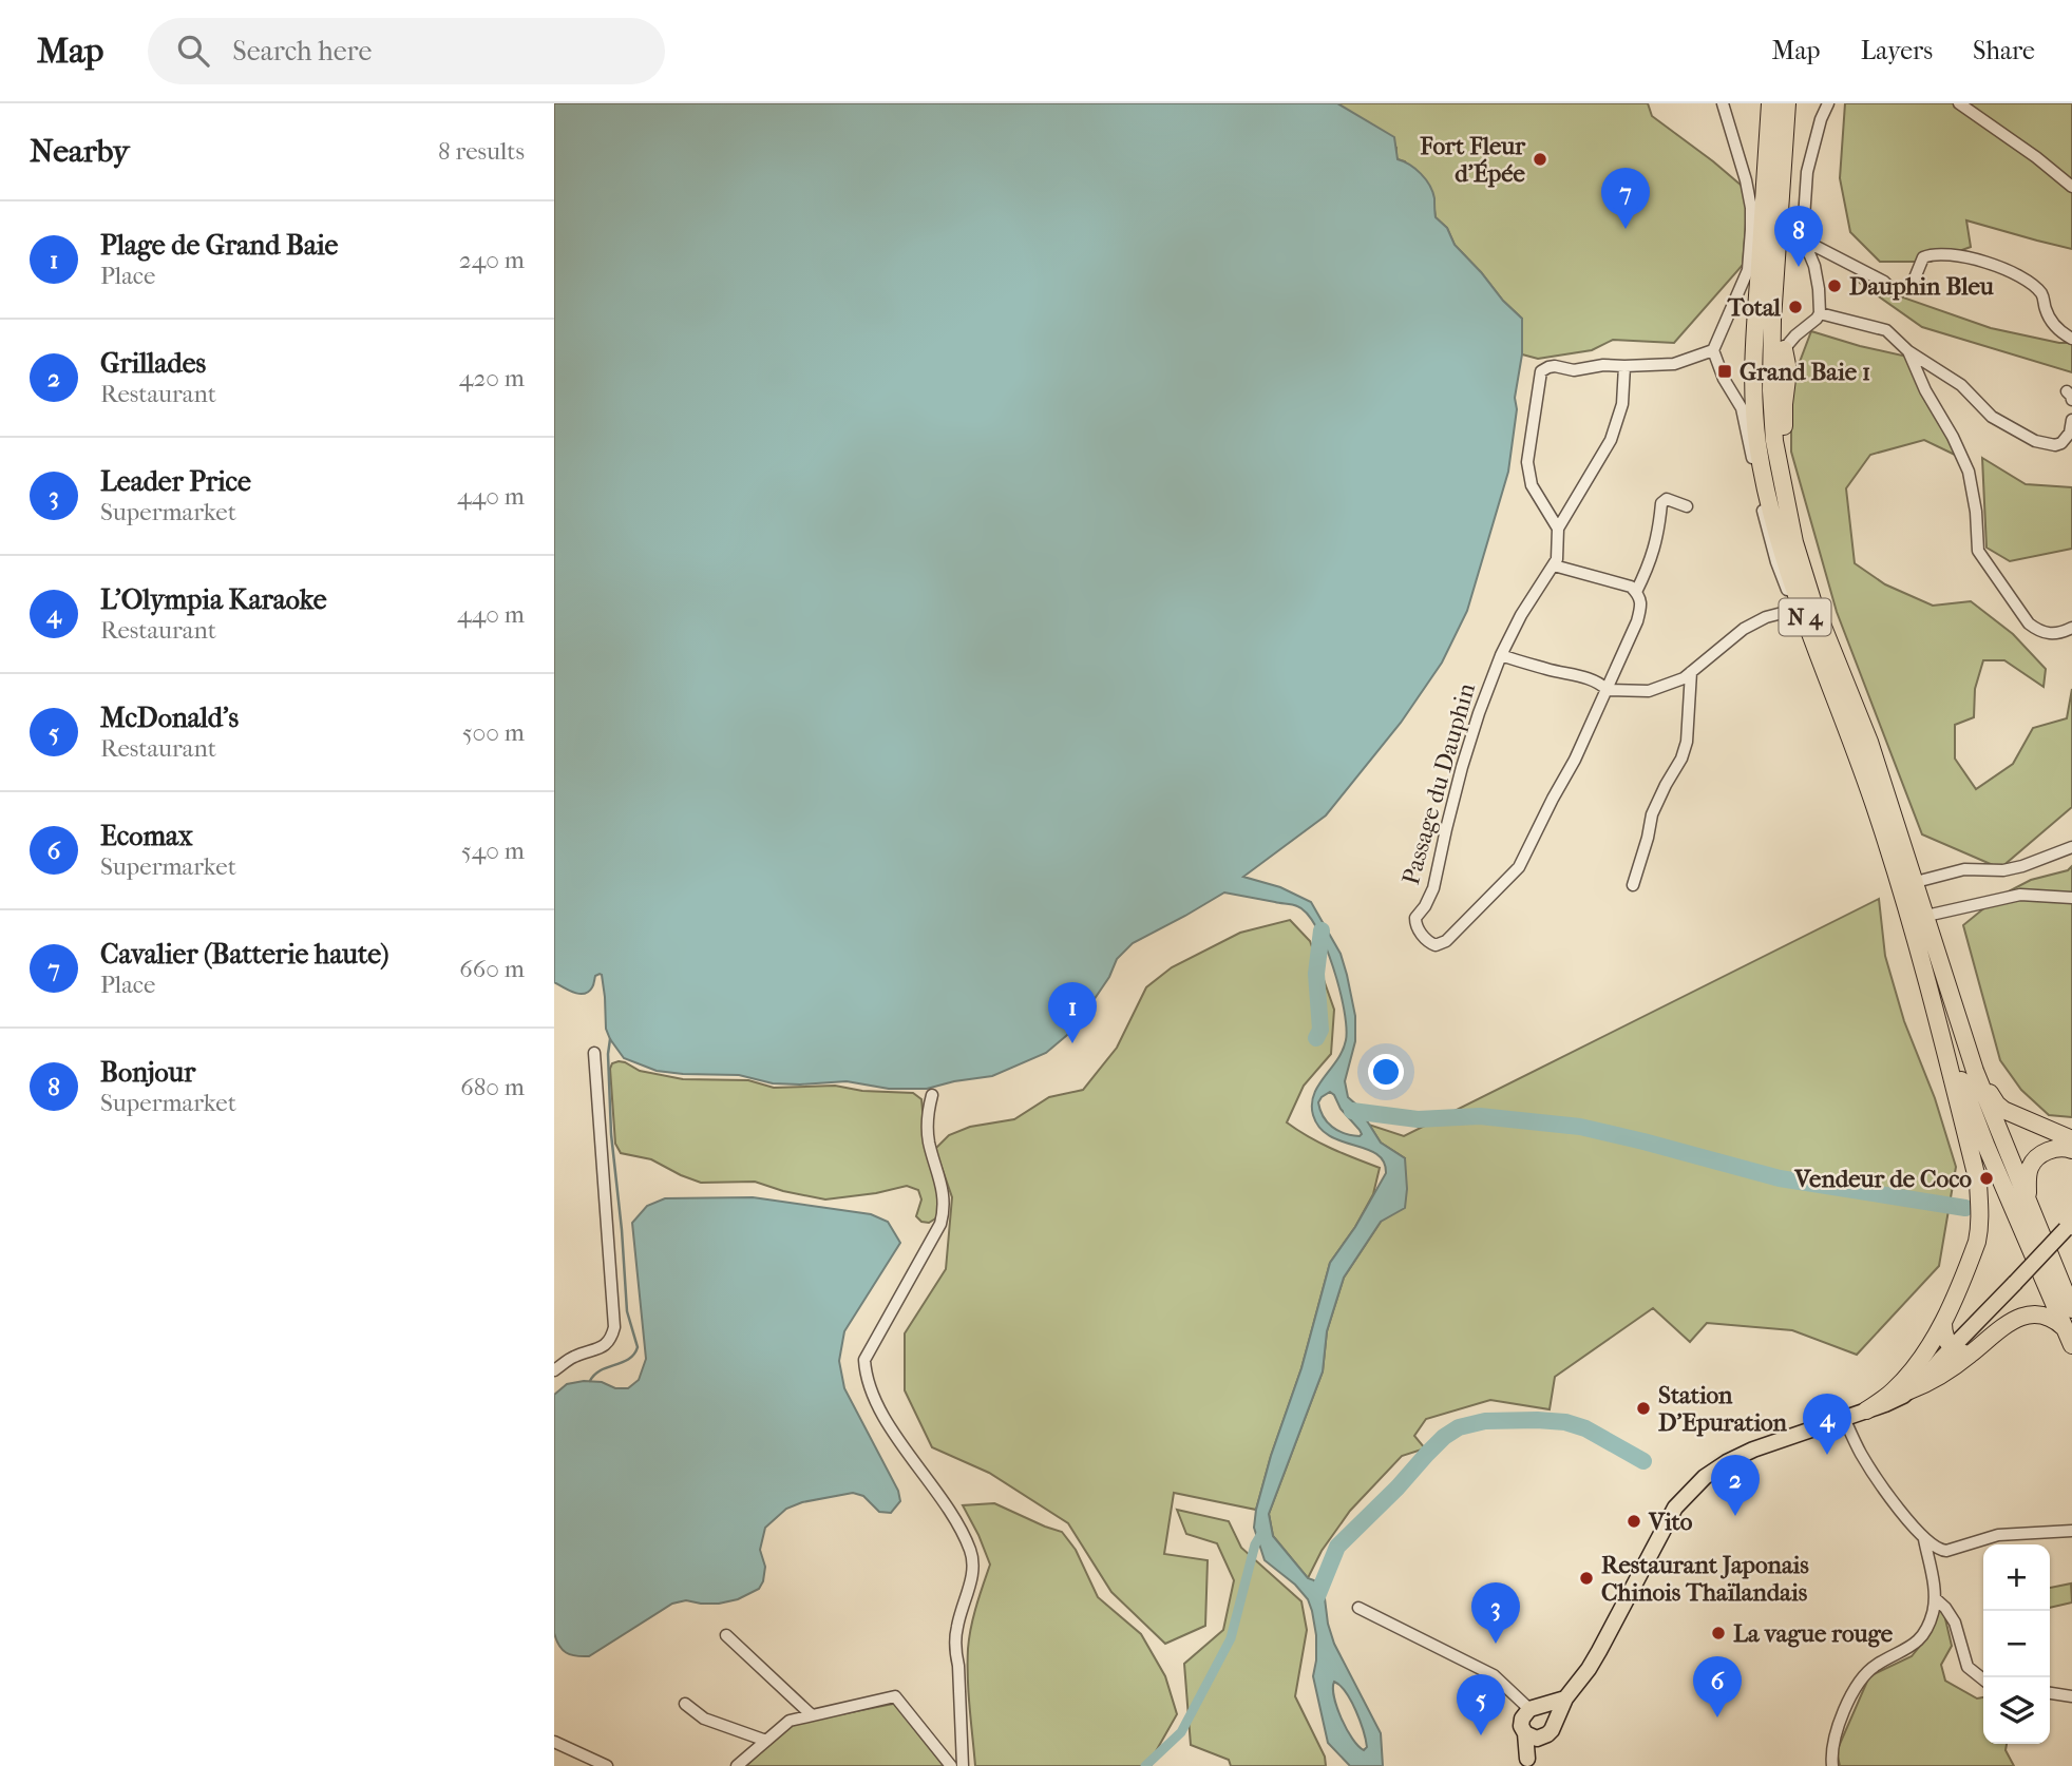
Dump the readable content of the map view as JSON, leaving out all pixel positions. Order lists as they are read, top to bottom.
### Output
{
  "streets": {
    "highway": ["N 4"],
    "street": ["Passage du Dauphin"]
  },
  "places": {
    "other": [
      "Fort Fleur d'Épée",
      "Dauphin Bleu",
      "Total",
      "Vendeur de Coco",
      "Station D'Epuration",
      "Vito",
      "Restaurant Japonais Chinois Thaïlandais",
      "La vague rouge"
    ],
    "transit": ["Grand Baie 1"]
  },
  "page": {
    "header": "Map",
    "search": "Search here",
    "nav": ["Map", "Layers", "Share"],
    "heading": ["Nearby", "8 results"],
    "pins": [
      "7",
      "8",
      "1",
      "4",
      "2",
      "3",
      "6",
      "5"
    ],
    "list": [
      {
        "mark": "1",
        "name": "Plage de Grand Baie",
        "note": "Place",
        "value": "240 m"
      },
      {
        "mark": "2",
        "name": "Grillades",
        "note": "Restaurant",
        "value": "420 m"
      },
      {
        "mark": "3",
        "name": "Leader Price",
        "note": "Supermarket",
        "value": "440 m"
      },
      {
        "mark": "4",
        "name": "L'Olympia Karaoke",
        "note": "Restaurant",
        "value": "440 m"
      },
      {
        "mark": "5",
        "name": "McDonald's",
        "note": "Restaurant",
        "value": "500 m"
      },
      {
        "mark": "6",
        "name": "Ecomax",
        "note": "Supermarket",
        "value": "540 m"
      },
      {
        "mark": "7",
        "name": "Cavalier (Batterie haute)",
        "note": "Place",
        "value": "660 m"
      },
      {
        "mark": "8",
        "name": "Bonjour",
        "note": "Supermarket",
        "value": "680 m"
      }
    ],
    "map_buttons": ["+", "−"]
  }
}
